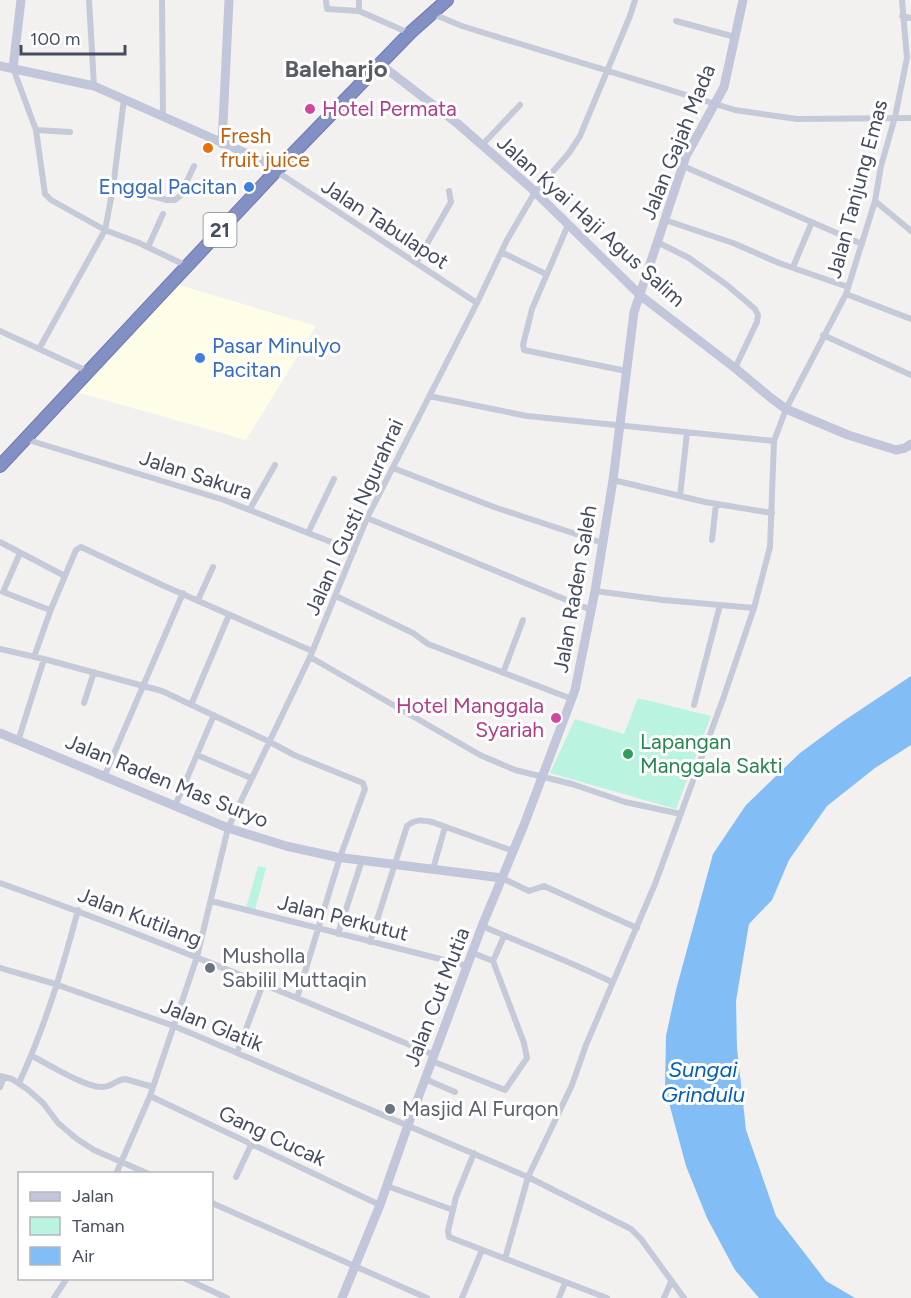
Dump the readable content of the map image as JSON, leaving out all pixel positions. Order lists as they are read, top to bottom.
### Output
{
  "streets": {
    "highway": ["21"],
    "street": [
      "Jalan Gajah Mada",
      "Jalan Tanjung Emas",
      "Jalan Kyai Haji Agus Salim",
      "Jalan Tabulapot",
      "Jalan Sakura",
      "Jalan I Gusti Ngurahrai",
      "Jalan Raden Saleh",
      "Jalan Raden Mas Suryo",
      "Jalan Kutilang",
      "Jalan Perkutut",
      "Jalan Cut Mutia",
      "Jalan Glatik",
      "Gang Cucak"
    ]
  },
  "crossings": [
    ["Jalan Gajah Mada", "Jalan Kyai Haji Agus Salim"],
    ["Jalan Gajah Mada", "Jalan Raden Saleh"],
    ["Jalan Tanjung Emas", "Jalan Kyai Haji Agus Salim"],
    ["Jalan Tanjung Emas", "Jalan Glatik"],
    ["Jalan Kyai Haji Agus Salim", "21"],
    ["Jalan Kyai Haji Agus Salim", "Jalan I Gusti Ngurahrai"],
    ["Jalan Kyai Haji Agus Salim", "Jalan Raden Saleh"],
    ["Jalan Tabulapot", "21"],
    ["Jalan Tabulapot", "Jalan I Gusti Ngurahrai"],
    ["21", "Jalan Sakura"],
    ["Jalan Sakura", "Jalan I Gusti Ngurahrai"],
    ["Jalan I Gusti Ngurahrai", "Jalan Raden Mas Suryo"],
    ["Jalan I Gusti Ngurahrai", "Jalan Kutilang"],
    ["Jalan I Gusti Ngurahrai", "Jalan Perkutut"],
    ["Jalan I Gusti Ngurahrai", "Jalan Glatik"],
    ["Jalan I Gusti Ngurahrai", "Gang Cucak"],
    ["Jalan Raden Saleh", "Jalan Raden Mas Suryo"],
    ["Jalan Raden Saleh", "Jalan Cut Mutia"],
    ["Jalan Raden Mas Suryo", "Jalan Cut Mutia"],
    ["Jalan Kutilang", "Jalan Cut Mutia"],
    ["Jalan Perkutut", "Jalan Cut Mutia"],
    ["Jalan Cut Mutia", "Jalan Glatik"],
    ["Jalan Cut Mutia", "Gang Cucak"]
  ],
  "districts": ["Baleharjo"],
  "water": ["Sungai Grindulu"],
  "places": [
    "Hotel Permata",
    "Fresh fruit juice",
    "Enggal Pacitan",
    "Pasar Minulyo Pacitan",
    "Hotel Manggala Syariah",
    "Lapangan Manggala Sakti",
    "Musholla Sabilil Muttaqin",
    "Masjid Al Furqon"
  ],
  "legend": ["Jalan", "Taman", "Air"],
  "scale_bar": "100 m"
}
